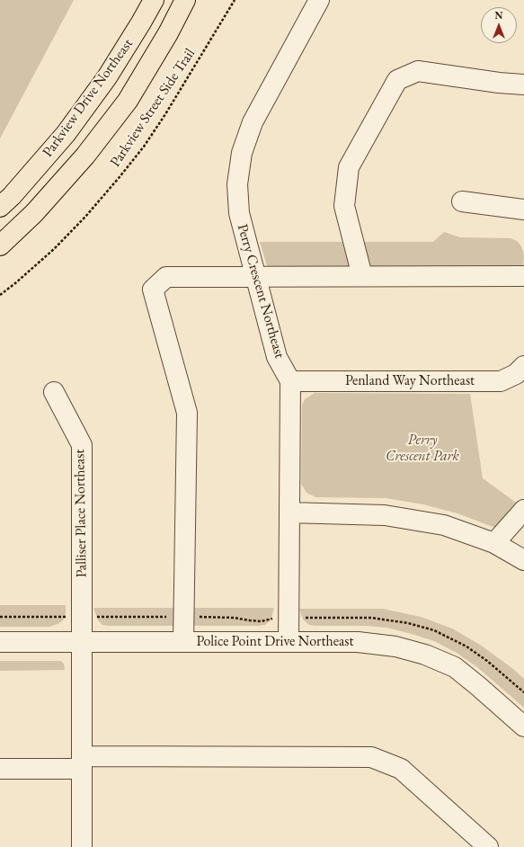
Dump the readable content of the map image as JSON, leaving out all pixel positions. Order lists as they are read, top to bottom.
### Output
{
  "streets": {
    "main road": ["Parkview Drive Northeast"],
    "street": [
      "Perry Crescent Northeast",
      "Penland Way Northeast",
      "Palliser Place Northeast",
      "Police Point Drive Northeast"
    ],
    "path": ["Parkview Street Side Trail"]
  },
  "crossings": [
    ["Perry Crescent Northeast", "Penland Way Northeast"],
    ["Perry Crescent Northeast", "Police Point Drive Northeast"],
    ["Palliser Place Northeast", "Police Point Drive Northeast"]
  ],
  "parks": ["Perry Crescent Park"],
  "north": "top"
}
